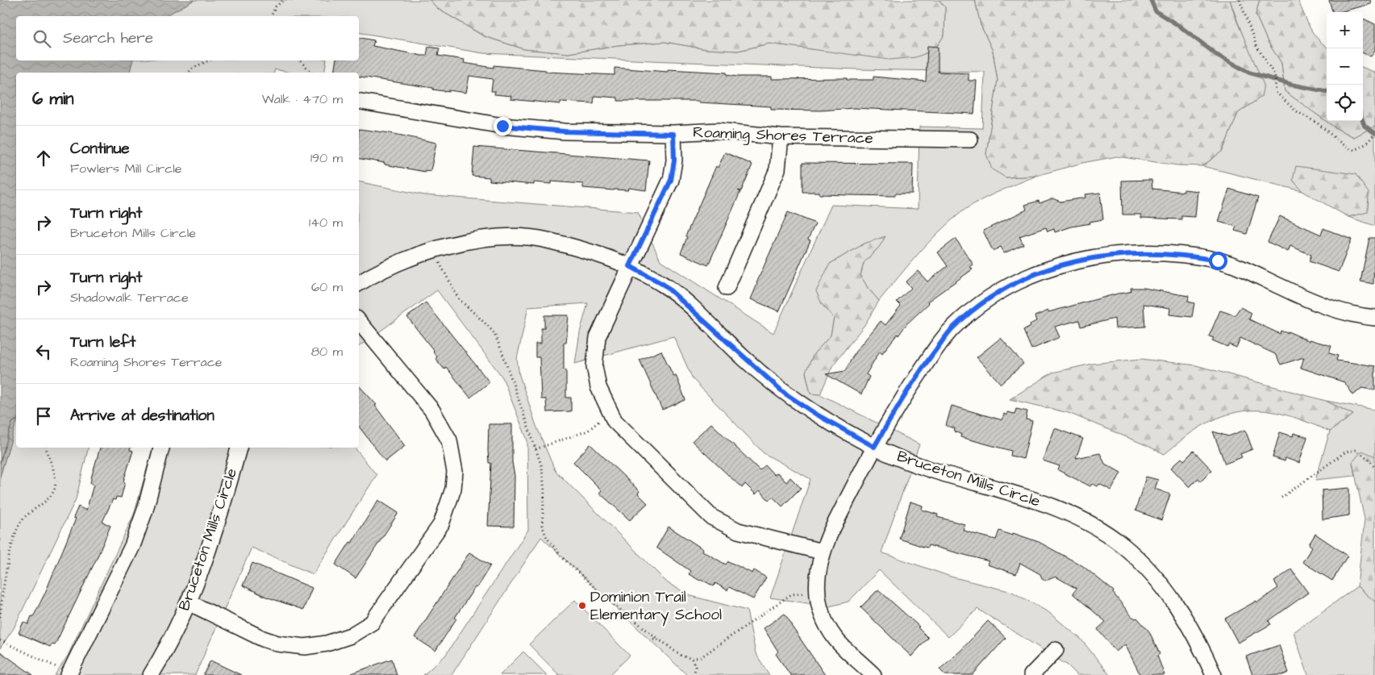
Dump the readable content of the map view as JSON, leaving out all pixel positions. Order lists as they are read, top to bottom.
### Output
{
  "streets": {
    "street": ["Roaming Shores Terrace", "Bruceton Mills Circle"]
  },
  "places": ["Dominion Trail Elementary School"],
  "page": {
    "map_buttons": ["+", "−"],
    "search": "Search here",
    "heading": ["6 min", "Walk · 470 m"],
    "list": [
      ["Continue", "Fowlers Mill Circle", "190 m"],
      ["Turn right", "Bruceton Mills Circle", "140 m"],
      ["Turn right", "Shadowalk Terrace", "60 m"],
      ["Turn left", "Roaming Shores Terrace", "80 m"],
      "Arrive at destination"
    ]
  }
}
